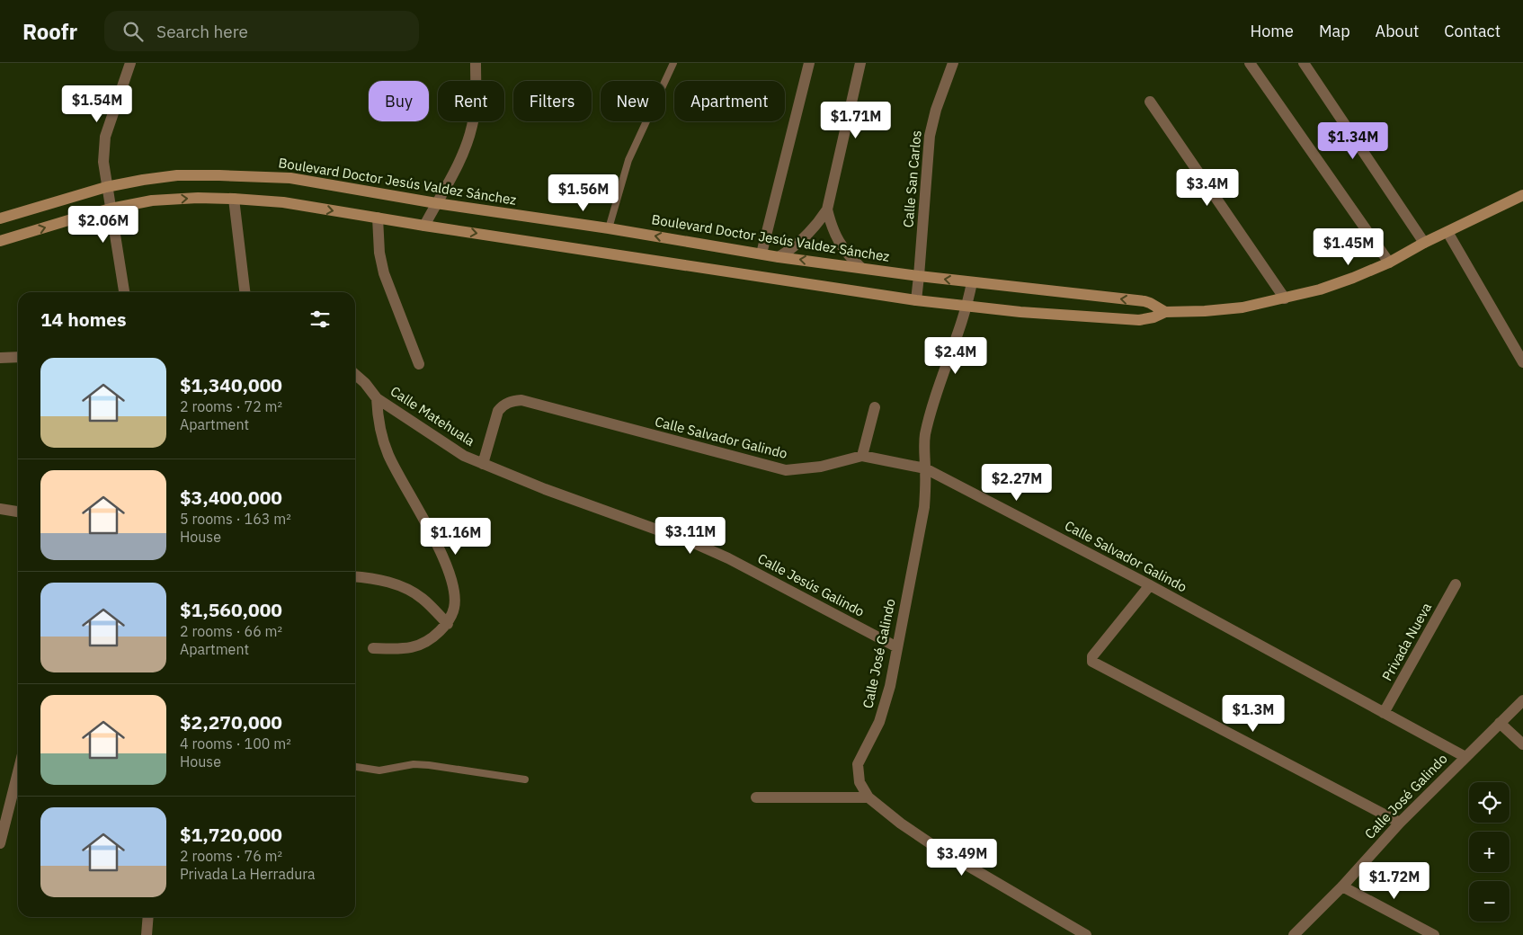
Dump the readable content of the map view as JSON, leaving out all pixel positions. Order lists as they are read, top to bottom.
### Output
{
  "streets": {
    "main road": ["Boulevard Doctor Jesús Valdez Sánchez"],
    "street": [
      "Calle San Carlos",
      "Calle Matehuala",
      "Calle Salvador Galindo",
      "Calle Jesús Galindo",
      "Privada Nueva",
      "Calle José Galindo"
    ]
  },
  "crossings": [
    ["Calle San Carlos", "Boulevard Doctor Jesús Valdez Sánchez"],
    ["Boulevard Doctor Jesús Valdez Sánchez", "Calle José Galindo"],
    ["Calle Matehuala", "Calle Salvador Galindo"],
    ["Calle Matehuala", "Calle Jesús Galindo"],
    ["Calle Salvador Galindo", "Calle Jesús Galindo"],
    ["Calle Salvador Galindo", "Privada Nueva"],
    ["Calle Salvador Galindo", "Calle José Galindo"],
    ["Calle Jesús Galindo", "Calle José Galindo"]
  ],
  "page": {
    "header": "Roofr",
    "search": "Search here",
    "nav": [
      "Home",
      "Map",
      "About",
      "Contact"
    ],
    "chip": [
      "Buy",
      "Rent",
      "Filters",
      "New",
      "Apartment"
    ],
    "price": [
      "$1.54M",
      "$1.71M",
      "$1.34M",
      "$3.4M",
      "$1.56M",
      "$2.06M",
      "$1.45M",
      "$2.4M",
      "$2.27M",
      "$3.11M",
      "$1.16M",
      "$1.3M",
      "$3.49M",
      "$1.72M"
    ],
    "heading": "14 homes",
    "list": [
      {
        "name": "$1,340,000",
        "note": "2 rooms · 72 m² · Apartment"
      },
      {
        "name": "$3,400,000",
        "note": "5 rooms · 163 m² · House"
      },
      {
        "name": "$1,560,000",
        "note": "2 rooms · 66 m² · Apartment"
      },
      {
        "name": "$2,270,000",
        "note": "4 rooms · 100 m² · House"
      },
      {
        "name": "$1,720,000",
        "note": "2 rooms · 76 m² · Privada La Herradura"
      }
    ],
    "map_buttons": ["+", "−"]
  }
}
